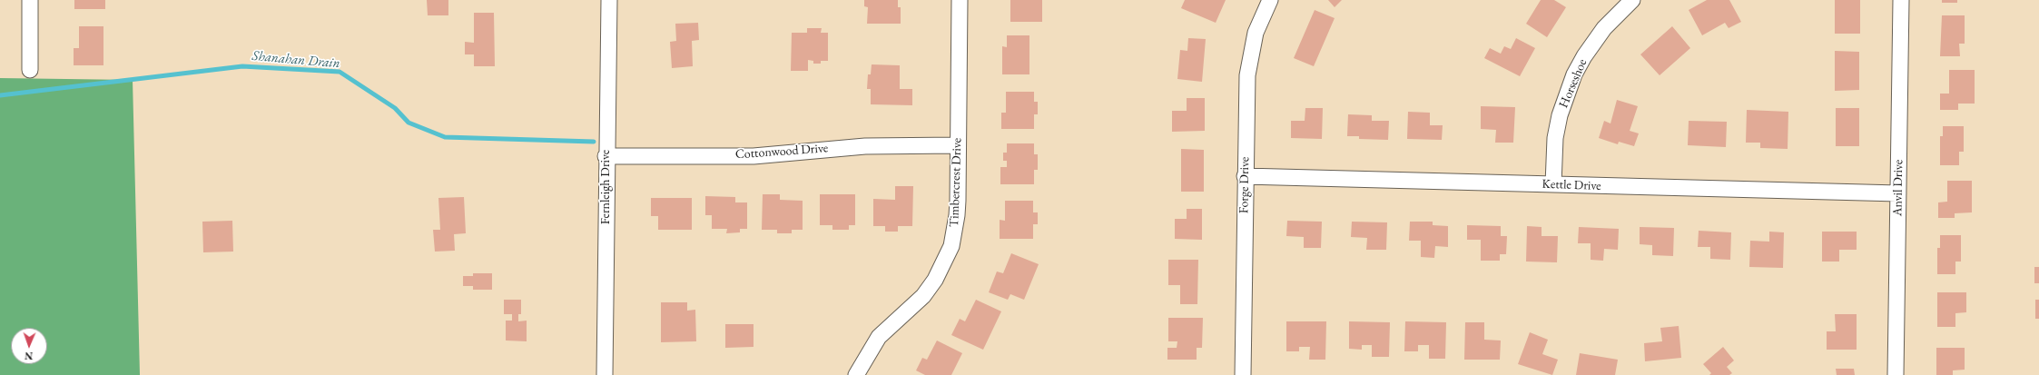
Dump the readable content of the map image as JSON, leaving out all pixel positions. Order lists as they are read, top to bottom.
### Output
{
  "streets": {
    "street": [
      "Horseshoe",
      "Cottonwood Drive",
      "Timbercrest Drive",
      "Forge Drive",
      "Kettle Drive",
      "Fernleigh Drive",
      "Anvil Drive"
    ]
  },
  "crossings": [
    ["Horseshoe", "Kettle Drive"],
    ["Cottonwood Drive", "Timbercrest Drive"],
    ["Cottonwood Drive", "Fernleigh Drive"],
    ["Forge Drive", "Kettle Drive"],
    ["Kettle Drive", "Anvil Drive"]
  ],
  "water": ["Shanahan Drain"],
  "north": "bottom"
}
